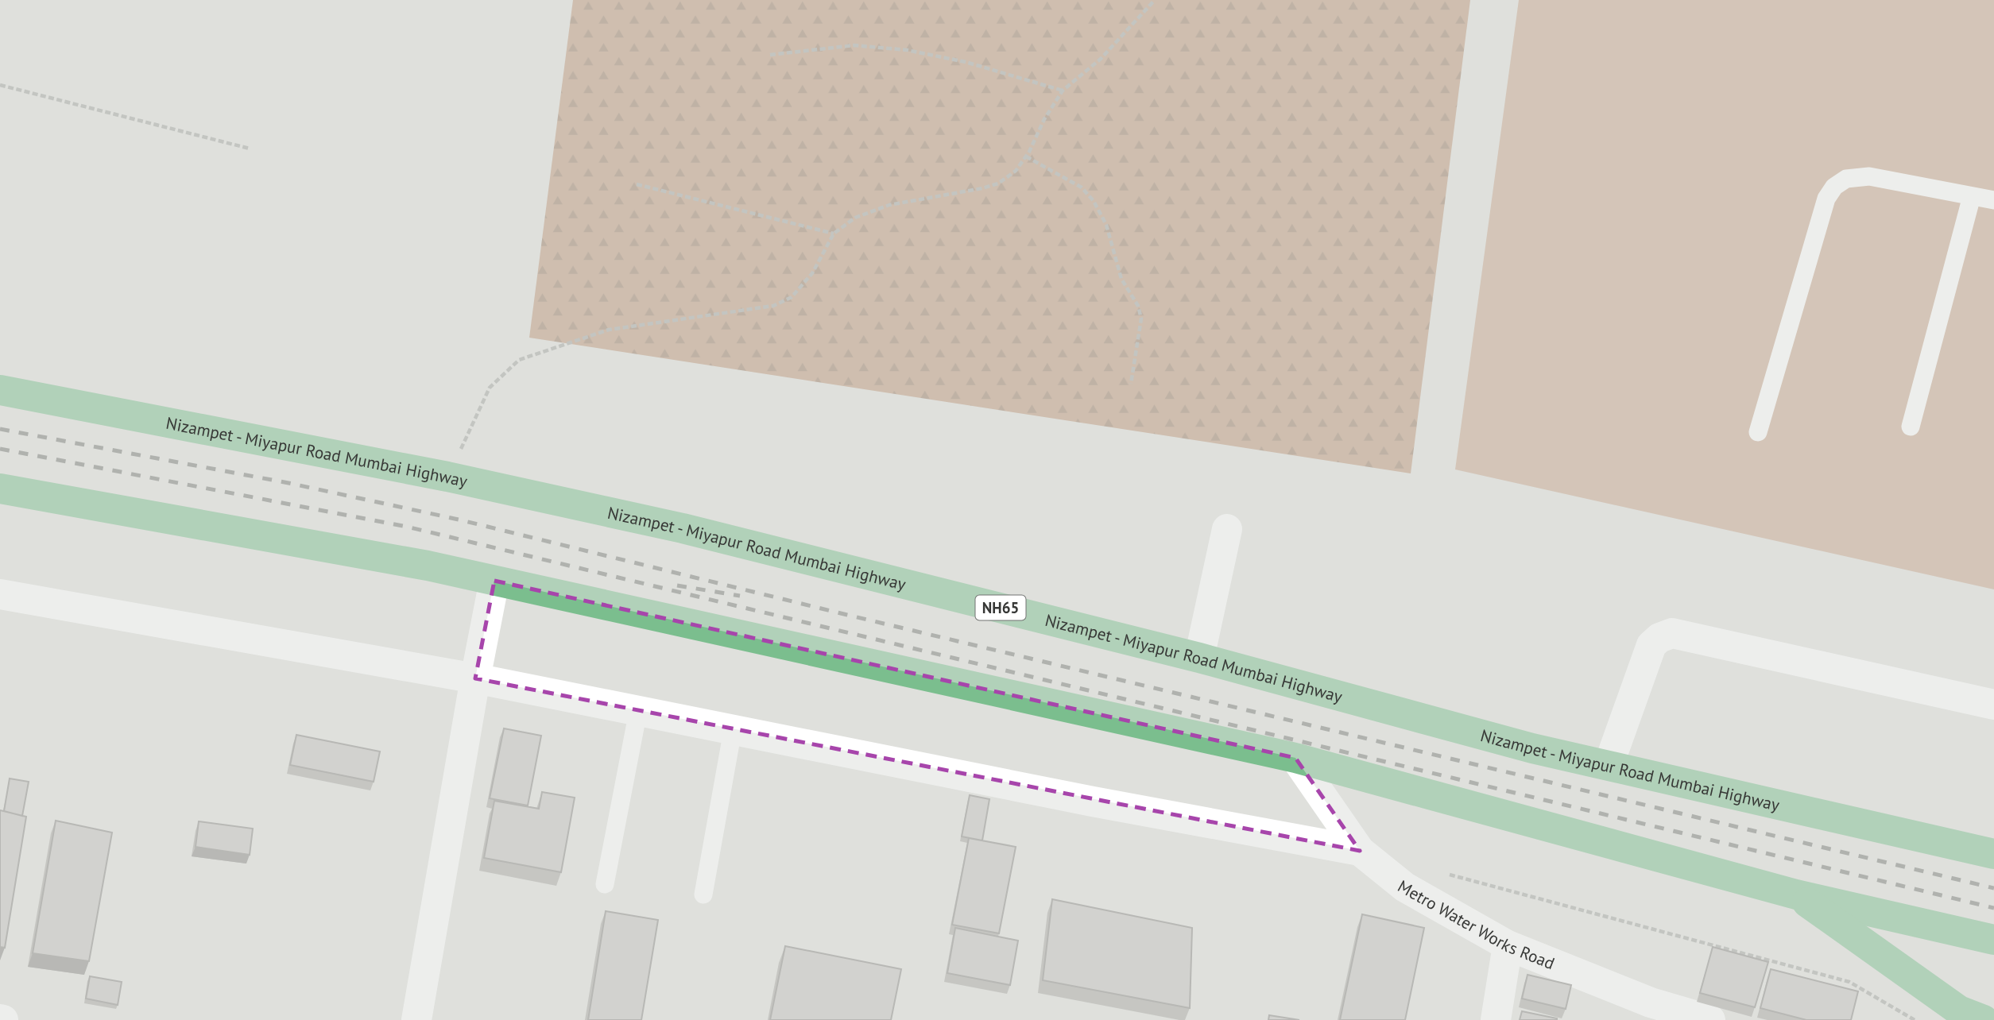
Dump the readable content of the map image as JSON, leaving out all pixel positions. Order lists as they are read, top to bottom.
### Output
{
  "streets": {
    "highway": ["Nizampet - Miyapur Road Mumbai Highway", "NH65"],
    "street": ["Metro Water Works Road"]
  }
}
